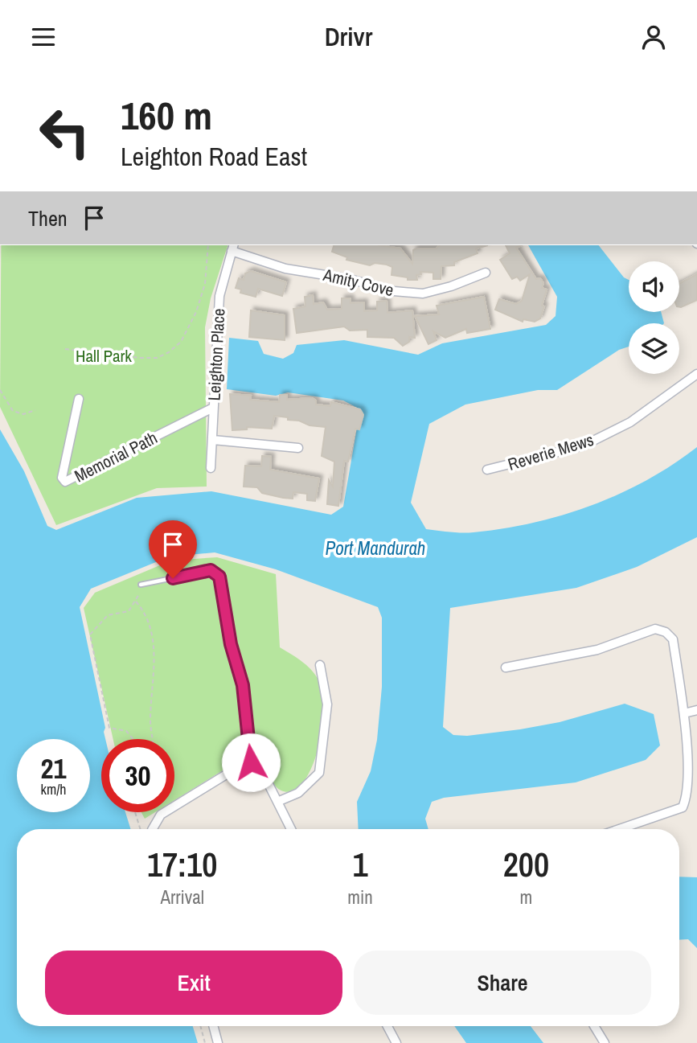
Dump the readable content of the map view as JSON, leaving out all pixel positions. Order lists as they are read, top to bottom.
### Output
{
  "streets": {
    "street": [
      "Amity Cove",
      "Leighton Place",
      "Reverie Mews",
      "Memorial Path"
    ]
  },
  "crossings": [
    ["Amity Cove", "Leighton Place"],
    ["Leighton Place", "Memorial Path"]
  ],
  "water": ["Port Mandurah"],
  "parks": ["Hall Park"],
  "page": {
    "header": "Drivr",
    "turn": ["160 m", "Leighton Road East"],
    "then": "Then",
    "speed": "21 km/h",
    "limit": "30",
    "eta": [
      "17:10",
      "Arrival",
      "1",
      "min",
      "200",
      "m"
    ],
    "buttons": ["Exit", "Share"]
  }
}
